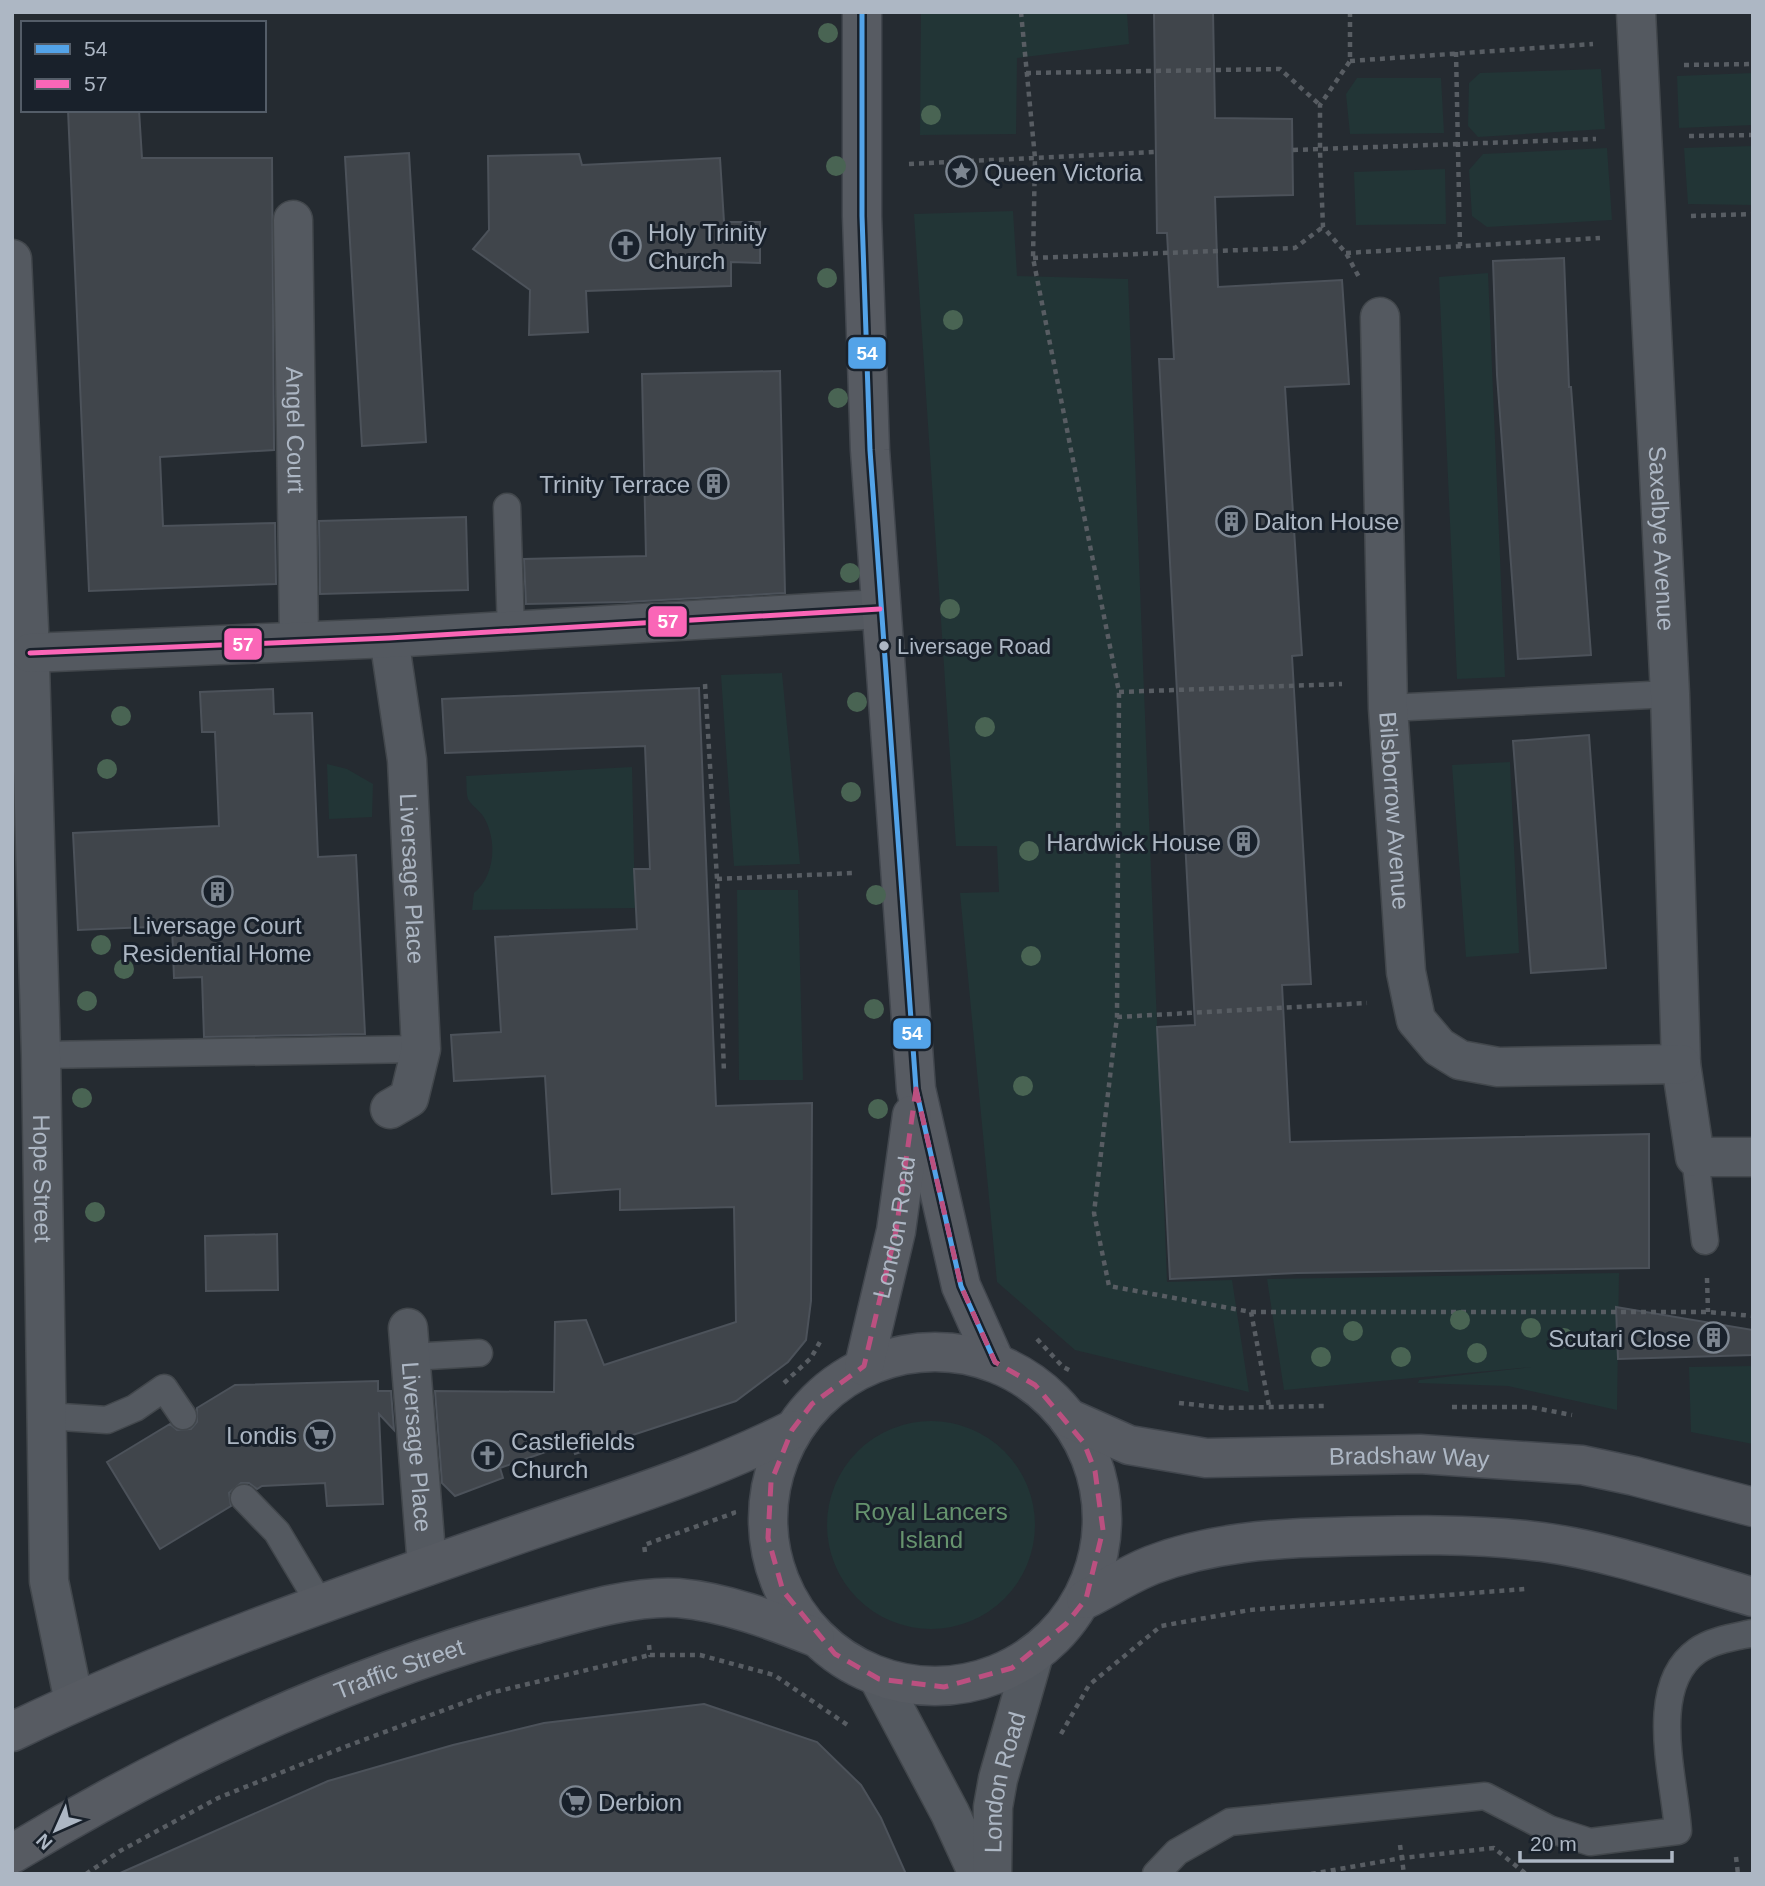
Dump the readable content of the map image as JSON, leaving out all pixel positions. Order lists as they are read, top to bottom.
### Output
{
  "streets": {
    "main road": ["London Road", "Bradshaw Way", "Traffic Street"],
    "street": [
      "Angel Court",
      "Saxelbye Avenue",
      "Bilsborrow Avenue",
      "Liversage Place",
      "Hope Street"
    ]
  },
  "crossings": [
    ["Saxelbye Avenue", "Bilsborrow Avenue"]
  ],
  "parks": ["Royal Lancers Island"],
  "places": {
    "place": ["Queen Victoria"],
    "church": ["Holy Trinity Church", "Castlefields Church"],
    "building": [
      "Trinity Terrace",
      "Dalton House",
      "Hardwick House",
      "Liversage Court Residential Home",
      "Scutari Close"
    ],
    "other": ["Liversage Road"],
    "supermarket": ["Londis", "Derbion"]
  },
  "lines": ["transit line 54", "transit line 57"],
  "legend": ["54", "57"],
  "scale_bar": "20 m",
  "north": "bottom left"
}
